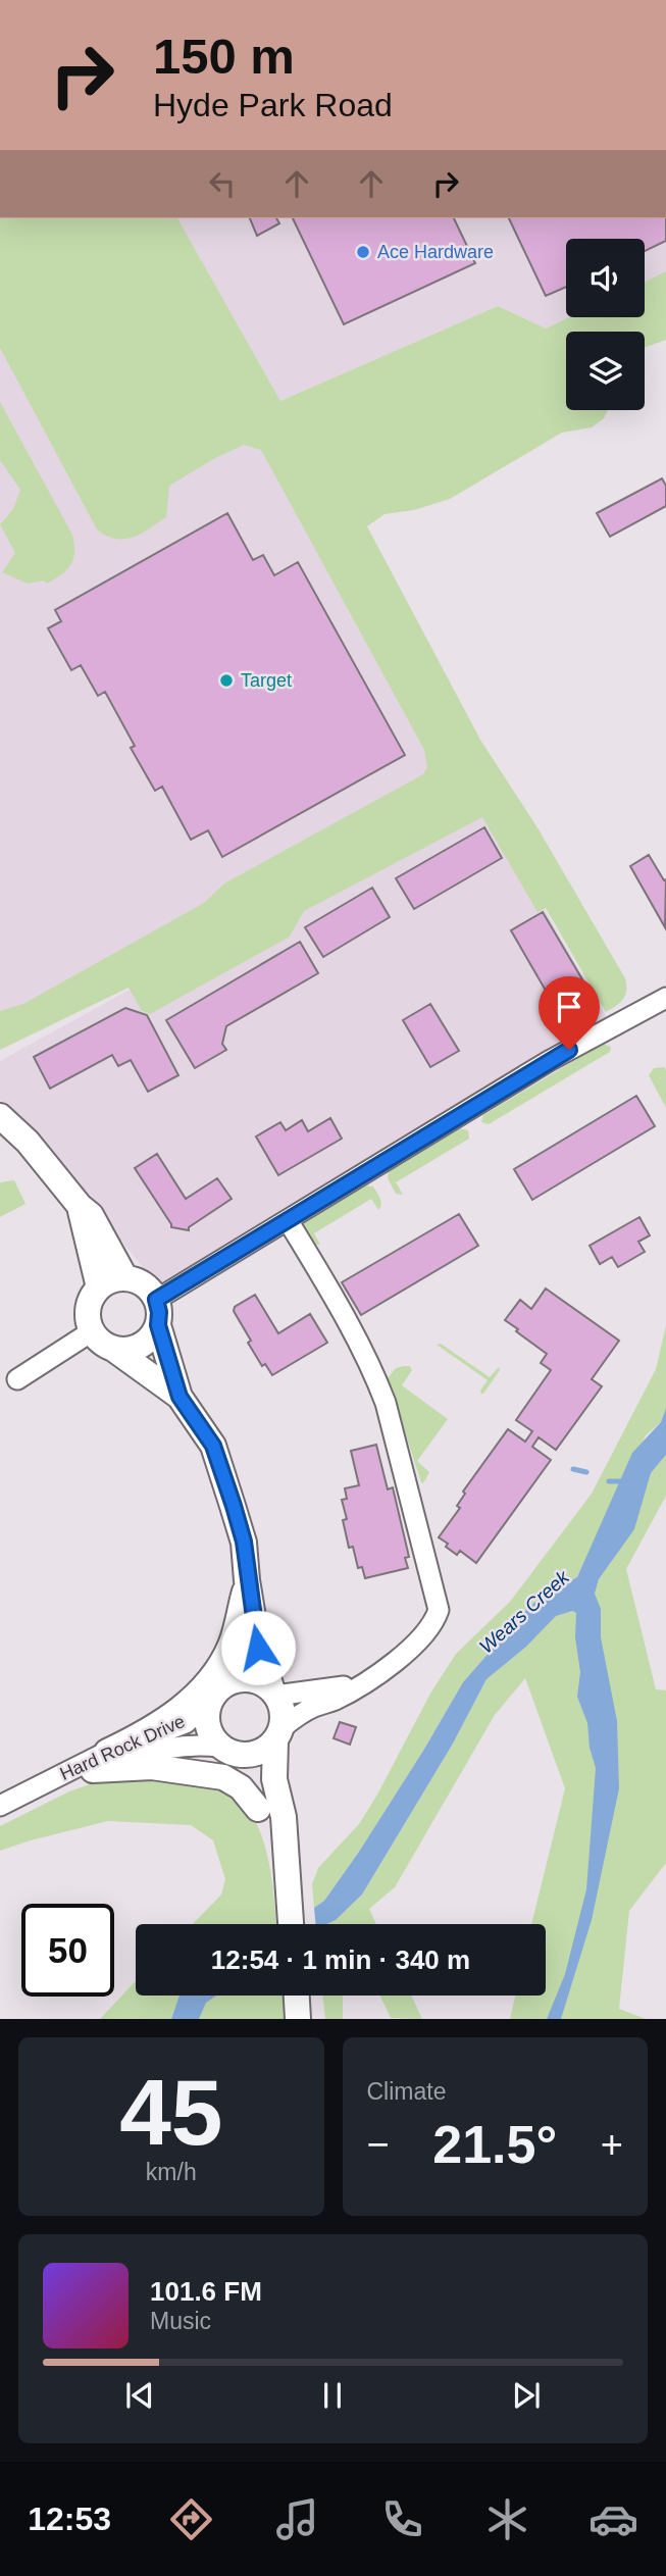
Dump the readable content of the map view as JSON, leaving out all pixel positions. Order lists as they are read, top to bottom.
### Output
{
  "streets": {
    "street": ["Hard Rock Drive"]
  },
  "water": ["Wears Creek"],
  "places": ["Ace Hardware", "Target"],
  "page": {
    "turn": ["150 m", "Hyde Park Road"],
    "limit": "50",
    "trip": "12:54 · 1 min · 340 m",
    "tile": [
      ["45", "km/h"],
      "Climate"
    ],
    "heat": ["−", "21.5°", "+"],
    "song": ["101.6 FM", "Music"],
    "tabs": "12:53"
  }
}
